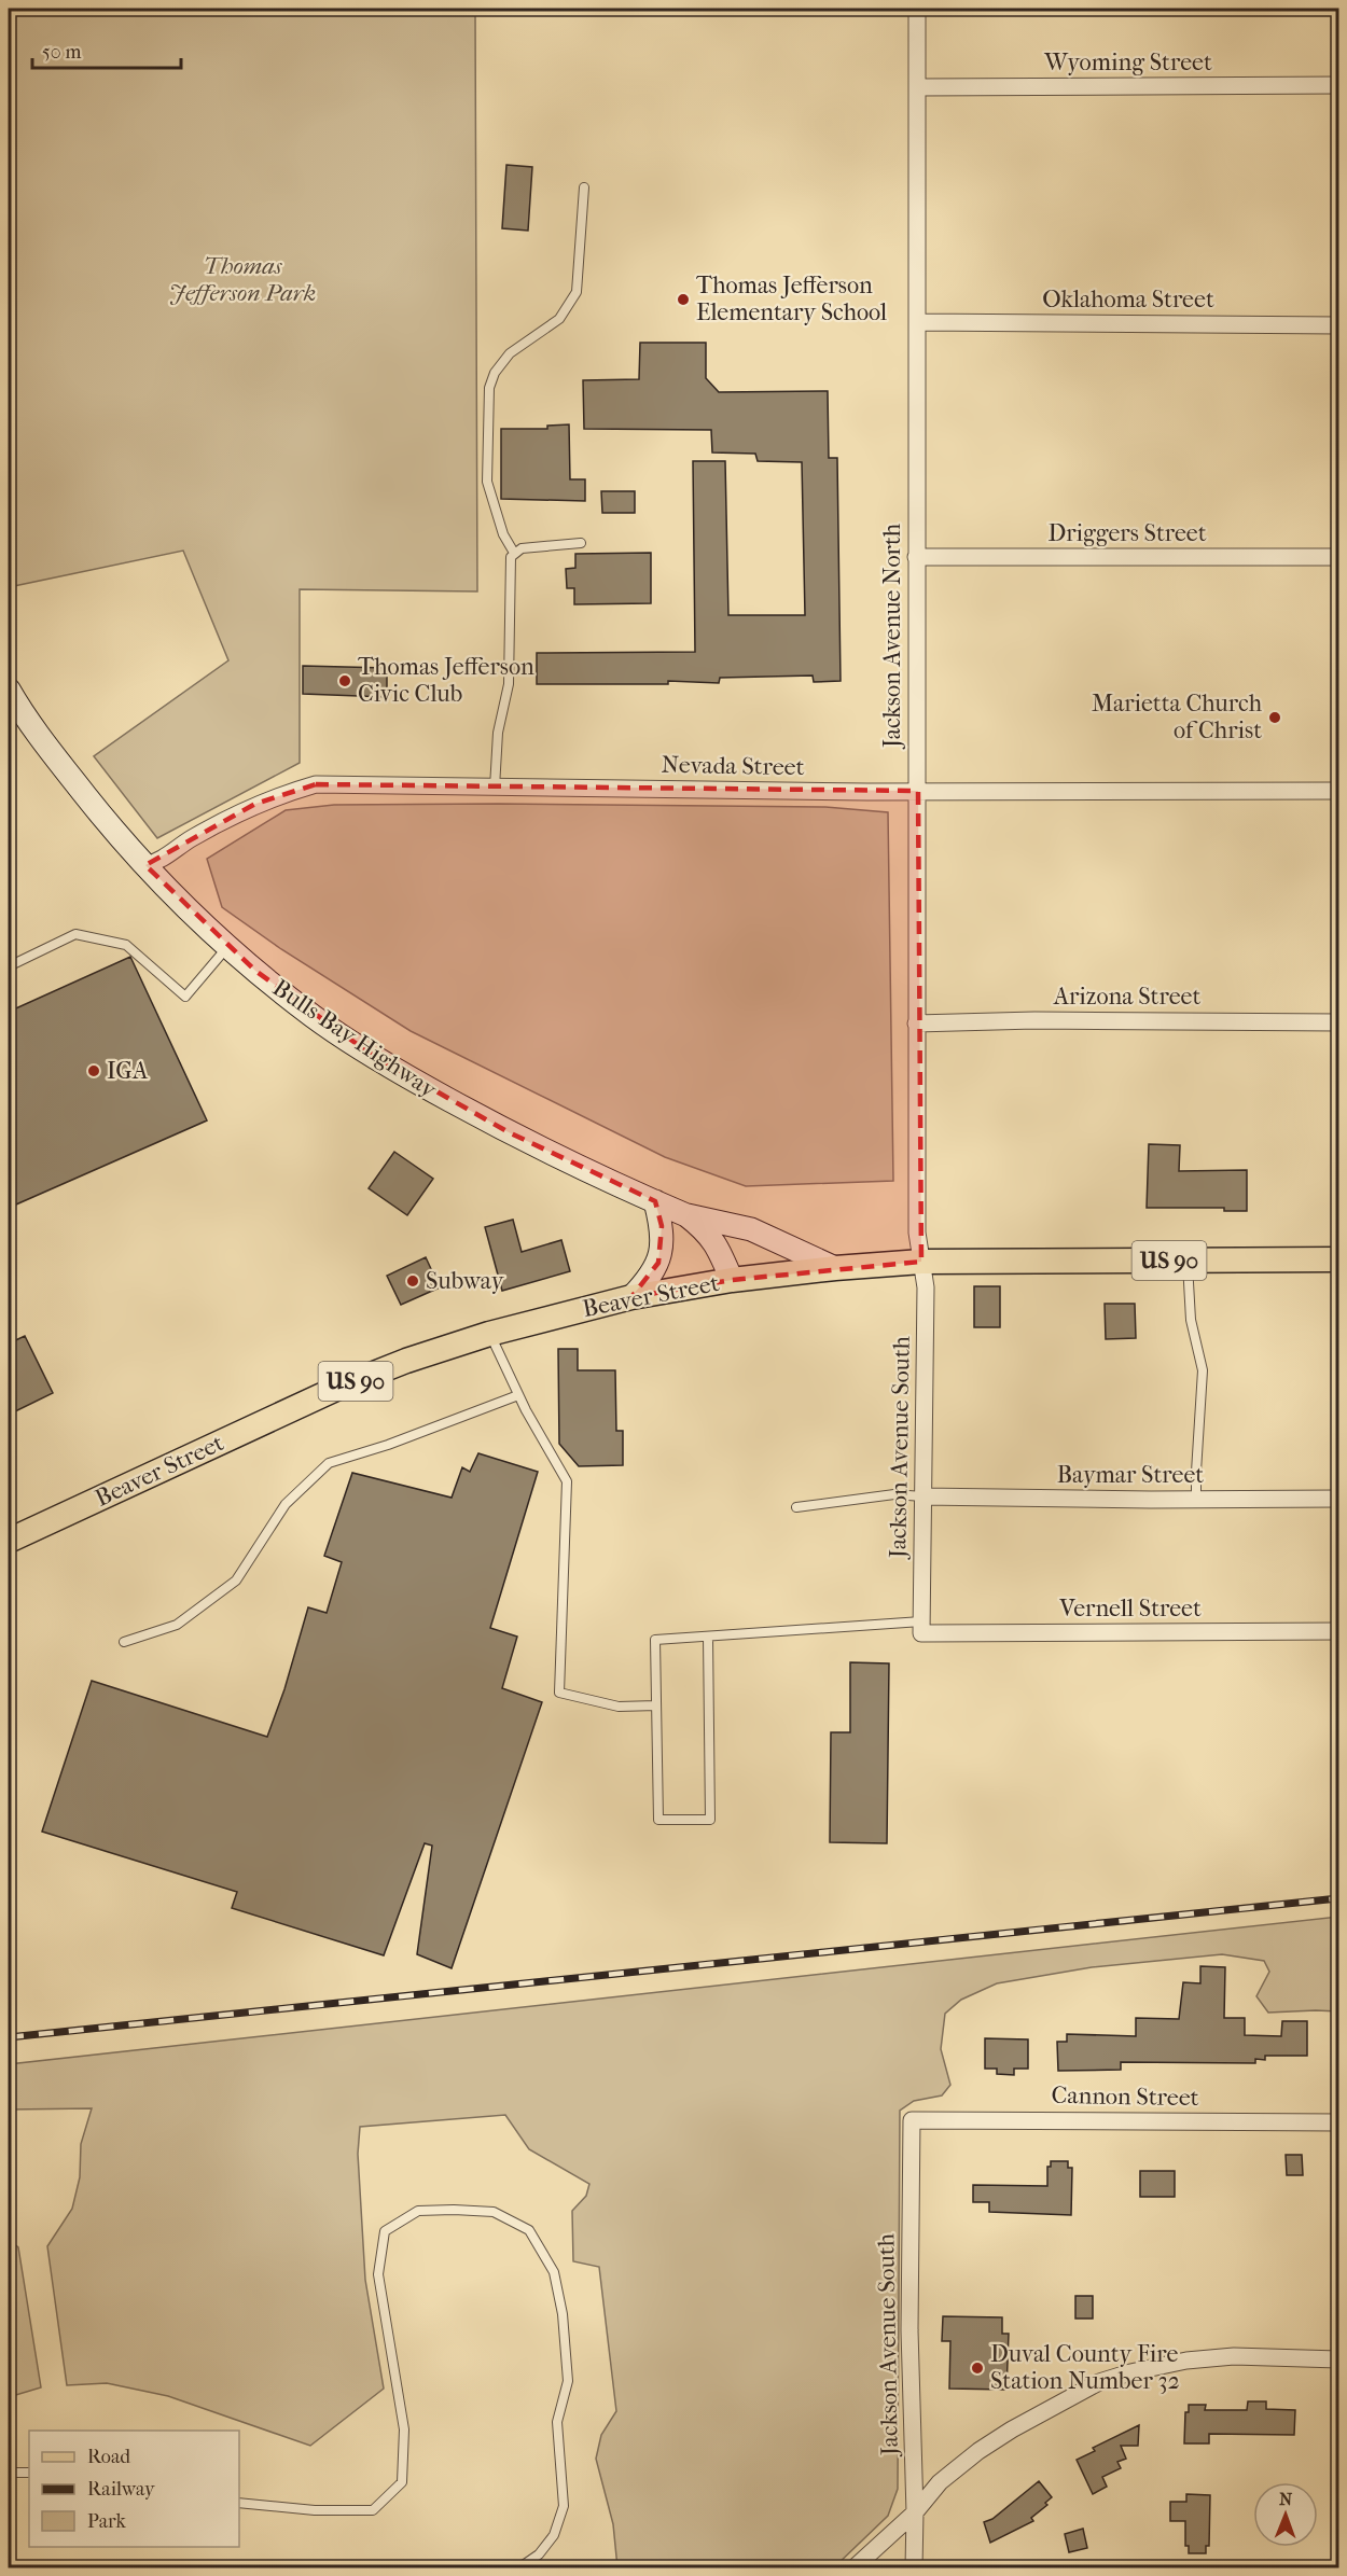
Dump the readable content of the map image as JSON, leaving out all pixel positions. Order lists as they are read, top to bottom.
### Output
{
  "streets": {
    "main road": ["Bulls Bay Highway", "US 90", "Beaver Street"],
    "street": [
      "Wyoming Street",
      "Oklahoma Street",
      "Driggers Street",
      "Jackson Avenue North",
      "Nevada Street",
      "Arizona Street",
      "Jackson Avenue South",
      "Baymar Street",
      "Vernell Street",
      "Cannon Street"
    ]
  },
  "crossings": [
    ["Wyoming Street", "Jackson Avenue North"],
    ["Oklahoma Street", "Jackson Avenue North"],
    ["Driggers Street", "Jackson Avenue North"],
    ["Jackson Avenue North", "Nevada Street"],
    ["Jackson Avenue North", "Arizona Street"],
    ["Jackson Avenue North", "Beaver Street"],
    ["Jackson Avenue North", "Jackson Avenue South"],
    ["Nevada Street", "Bulls Bay Highway"],
    ["Bulls Bay Highway", "Beaver Street"],
    ["Beaver Street", "Jackson Avenue South"],
    ["Jackson Avenue South", "Baymar Street"],
    ["Jackson Avenue South", "Vernell Street"],
    ["Jackson Avenue South", "Cannon Street"]
  ],
  "parks": ["Thomas Jefferson Park"],
  "places": [
    "Thomas Jefferson Elementary School",
    "Thomas Jefferson Civic Club",
    "Marietta Church of Christ",
    "IGA",
    "Subway",
    "Duval County Fire Station Number 32"
  ],
  "legend": ["Road", "Railway", "Park"],
  "scale_bar": "50 m",
  "north": "top"
}
